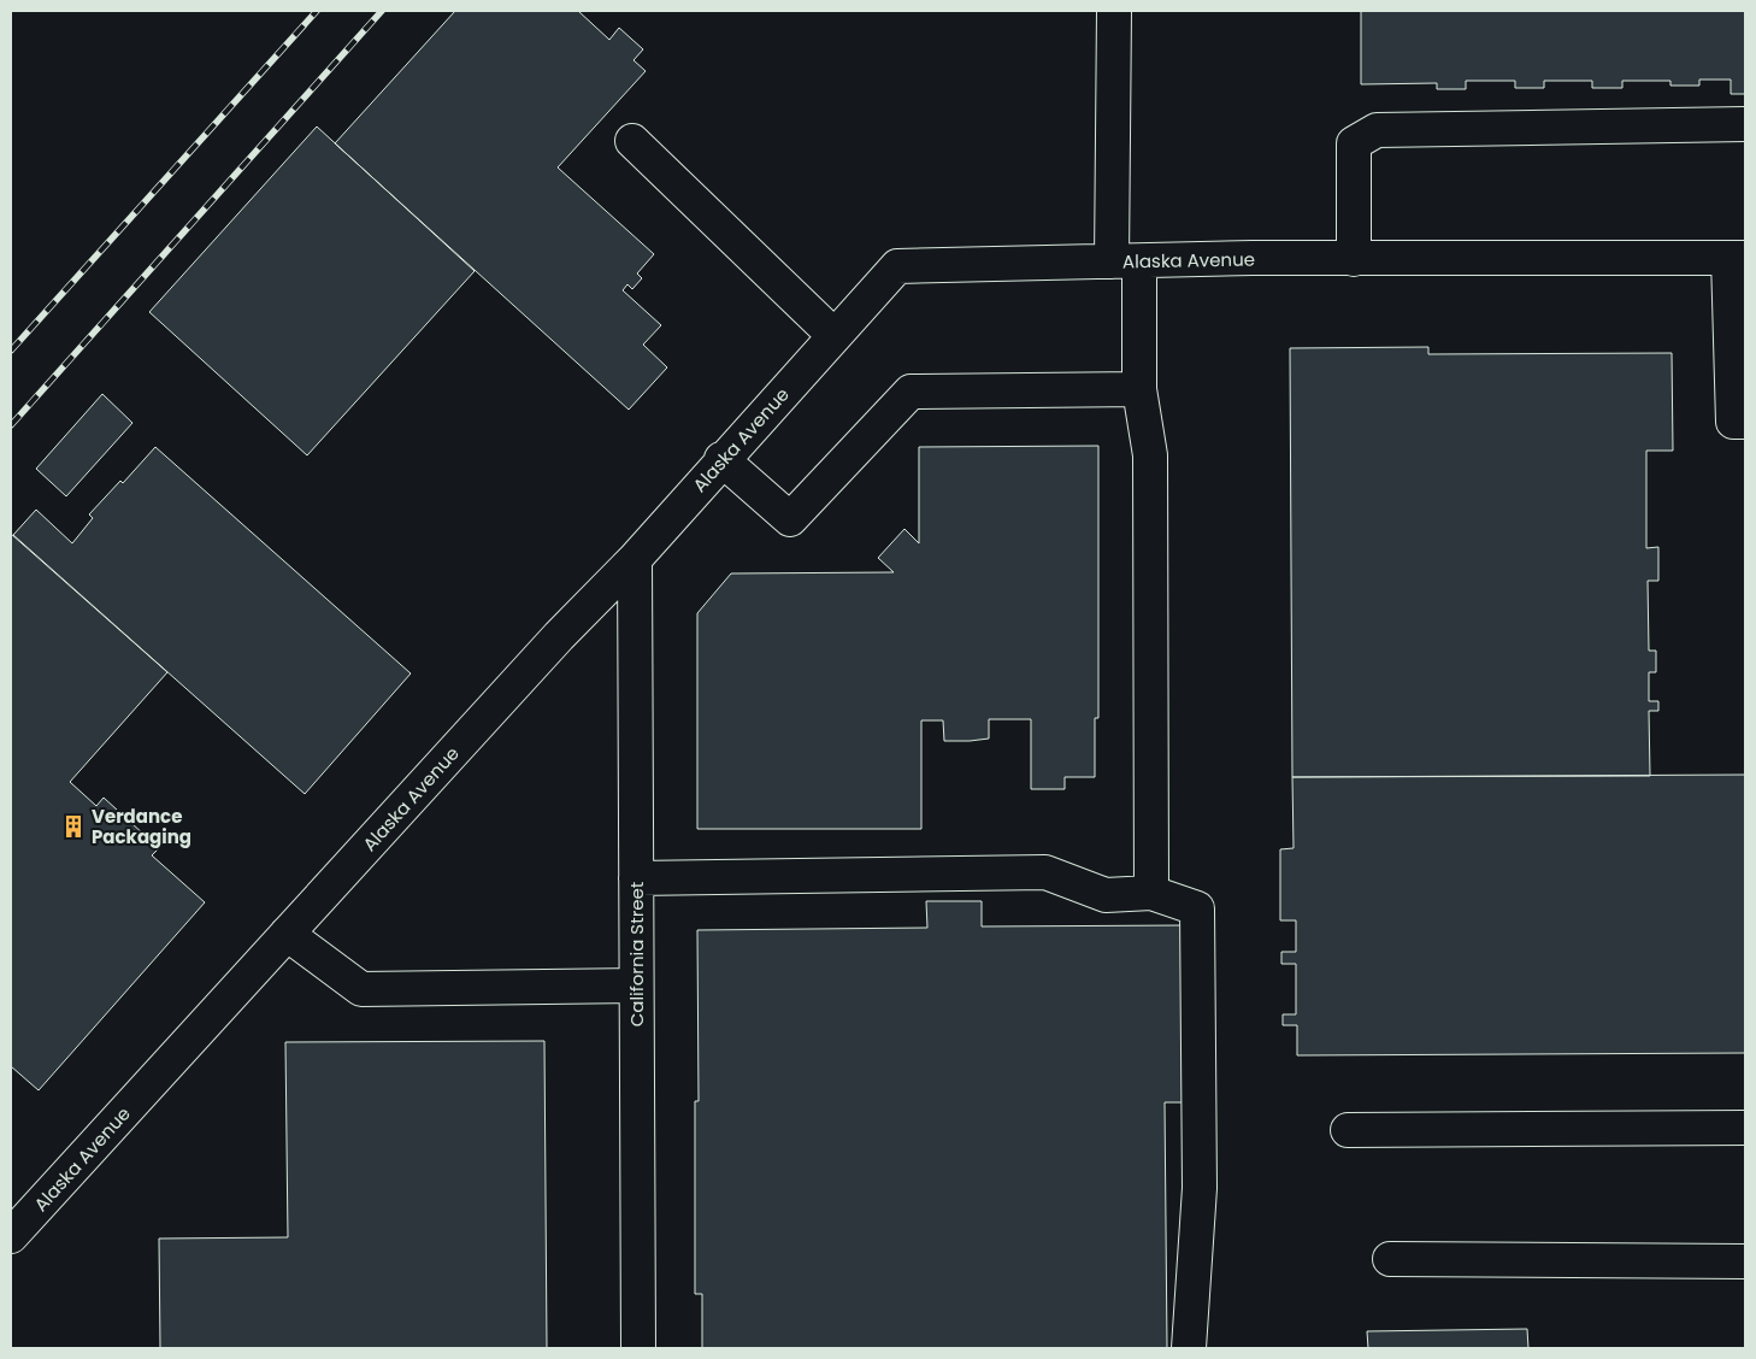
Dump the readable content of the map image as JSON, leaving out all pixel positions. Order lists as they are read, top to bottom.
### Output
{
  "streets": {
    "street": ["Alaska Avenue", "California Street"]
  },
  "crossings": [
    ["Alaska Avenue", "California Street"]
  ],
  "places": {
    "building": ["Verdance Packaging"]
  }
}
